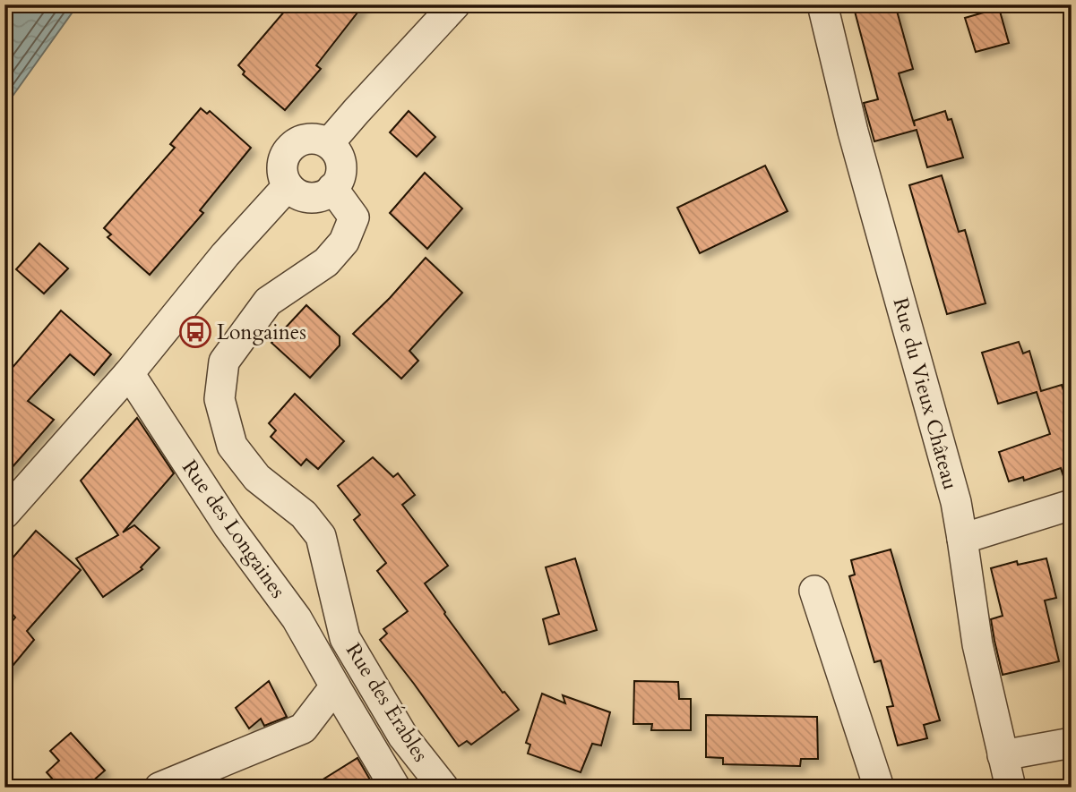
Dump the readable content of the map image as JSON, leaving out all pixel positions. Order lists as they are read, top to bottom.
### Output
{
  "streets": {
    "street": ["Rue du Vieux Château", "Rue des Longaines", "Rue des Érables"]
  },
  "places": {
    "bus stop": ["Longaines"]
  }
}
